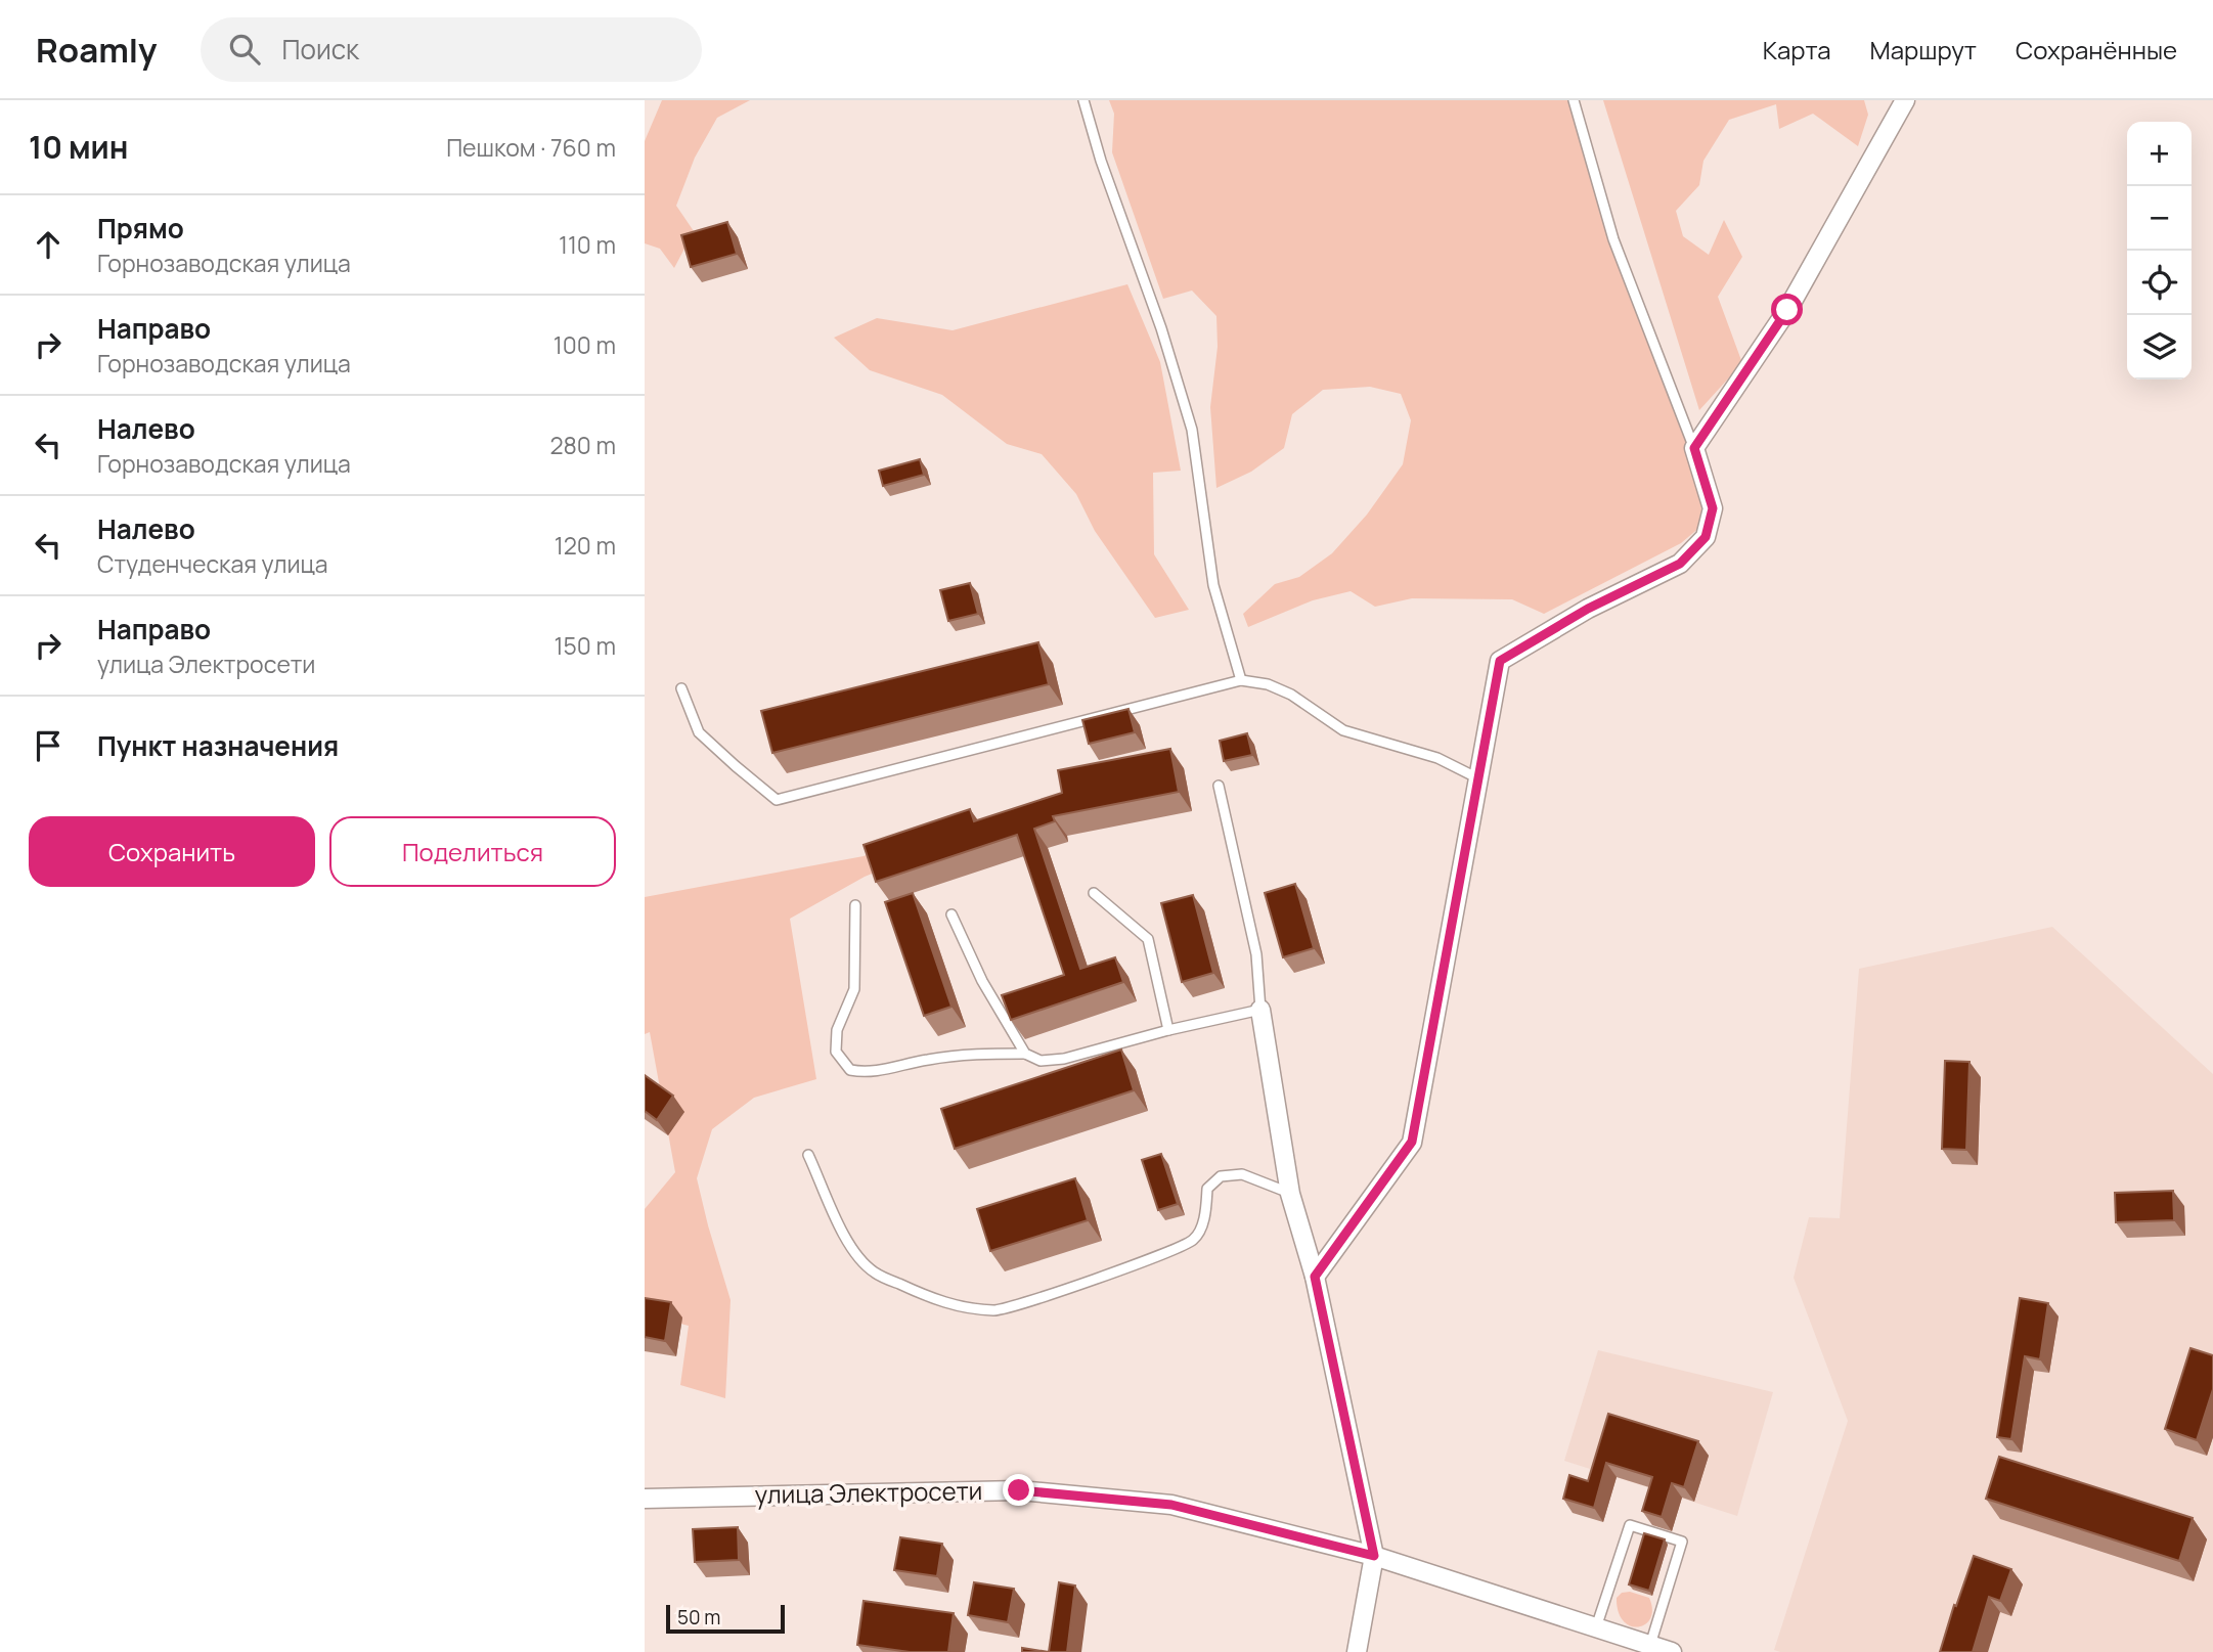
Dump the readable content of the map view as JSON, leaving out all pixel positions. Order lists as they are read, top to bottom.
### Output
{
  "streets": {
    "street": ["улица Электросети"]
  },
  "scale_bar": "50 m",
  "page": {
    "header": "Roamly",
    "search": "Поиск",
    "nav": ["Карта", "Маршрут", "Сохранённые"],
    "heading": ["10 мин", "Пешком · 760 m"],
    "map_buttons": ["+", "−"],
    "list": [
      ["Прямо", "Горнозаводская улица", "110 m"],
      ["Направо", "Горнозаводская улица", "100 m"],
      ["Налево", "Горнозаводская улица", "280 m"],
      ["Налево", "Студенческая улица", "120 m"],
      ["Направо", "улица Электросети", "150 m"],
      "Пункт назначения"
    ],
    "buttons": ["Сохранить", "Поделиться"],
    "scale": "50 m"
  }
}
